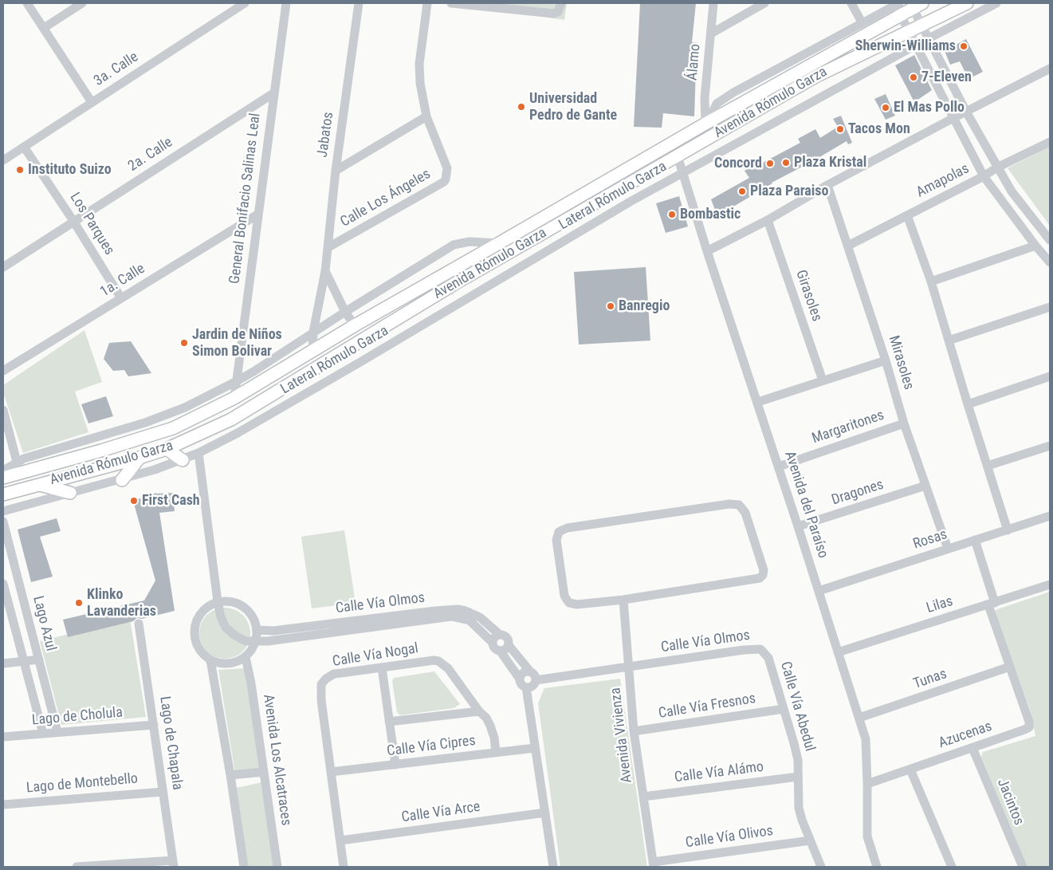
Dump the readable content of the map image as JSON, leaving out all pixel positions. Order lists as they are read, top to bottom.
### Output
{
  "streets": {
    "main road": ["Avenida Rómulo Garza"],
    "street": [
      "Álamo",
      "3a. Calle",
      "Jabatos",
      "2a. Calle",
      "Amapolas",
      "Lateral Rómulo Garza",
      "General Bonifacio Salinas Leal",
      "Calle Los Ángeles",
      "Los Parques",
      "1a. Calle",
      "Girasoles",
      "Mirasoles",
      "Margaritones",
      "Dragones",
      "Avenida del Paraíso",
      "Rosas",
      "Calle Vía Olmos",
      "Lilas",
      "Lago Azul",
      "Calle Vía Nogal",
      "Tunas",
      "Calle Vía Fresnos",
      "Calle Vía Abedul",
      "Lago de Cholula",
      "Avenida Vivienza",
      "Azucenas",
      "Lago de Chapala",
      "Calle Vía Cipres",
      "Avenida Los Alcatraces",
      "Calle Vía Alámo",
      "Lago de Montebello",
      "Jacintos",
      "Calle Vía Arce",
      "Calle Vía Olivos"
    ]
  },
  "crossings": [
    ["Álamo", "Avenida Rómulo Garza"],
    ["3a. Calle", "Los Parques"],
    ["Avenida Rómulo Garza", "Jabatos"],
    ["Avenida Rómulo Garza", "General Bonifacio Salinas Leal"],
    ["Avenida Rómulo Garza", "Avenida del Paraíso"],
    ["Jabatos", "Calle Los Ángeles"],
    ["2a. Calle", "General Bonifacio Salinas Leal"],
    ["2a. Calle", "Los Parques"],
    ["Amapolas", "Mirasoles"],
    ["Lateral Rómulo Garza", "Avenida del Paraíso"],
    ["General Bonifacio Salinas Leal", "1a. Calle"],
    ["Los Parques", "1a. Calle"],
    ["Mirasoles", "Margaritones"],
    ["Mirasoles", "Dragones"],
    ["Mirasoles", "Rosas"],
    ["Margaritones", "Avenida del Paraíso"],
    ["Dragones", "Avenida del Paraíso"],
    ["Avenida del Paraíso", "Rosas"],
    ["Avenida del Paraíso", "Lilas"],
    ["Avenida del Paraíso", "Tunas"],
    ["Avenida del Paraíso", "Azucenas"],
    ["Calle Vía Olmos", "Calle Vía Abedul"],
    ["Calle Vía Olmos", "Avenida Vivienza"],
    ["Lago Azul", "Lago de Cholula"],
    ["Calle Vía Nogal", "Calle Vía Cipres"],
    ["Calle Vía Nogal", "Calle Vía Arce"],
    ["Tunas", "Azucenas"],
    ["Calle Vía Fresnos", "Calle Vía Abedul"],
    ["Calle Vía Fresnos", "Avenida Vivienza"],
    ["Calle Vía Abedul", "Calle Vía Alámo"],
    ["Calle Vía Abedul", "Calle Vía Olivos"],
    ["Lago de Cholula", "Lago de Chapala"],
    ["Avenida Vivienza", "Calle Vía Alámo"],
    ["Avenida Vivienza", "Calle Vía Olivos"],
    ["Azucenas", "Jacintos"],
    ["Lago de Chapala", "Lago de Montebello"]
  ],
  "places": [
    "Sherwin-Williams",
    "7-Eleven",
    "Universidad Pedro de Gante",
    "El Mas Pollo",
    "Tacos Mon",
    "Plaza Kristal",
    "Concord",
    "Instituto Suizo",
    "Plaza Paraiso",
    "Bombastic",
    "Banregio",
    "Jardin de Niños Simon Bolivar",
    "First Cash",
    "Klinko Lavanderias"
  ]
}
